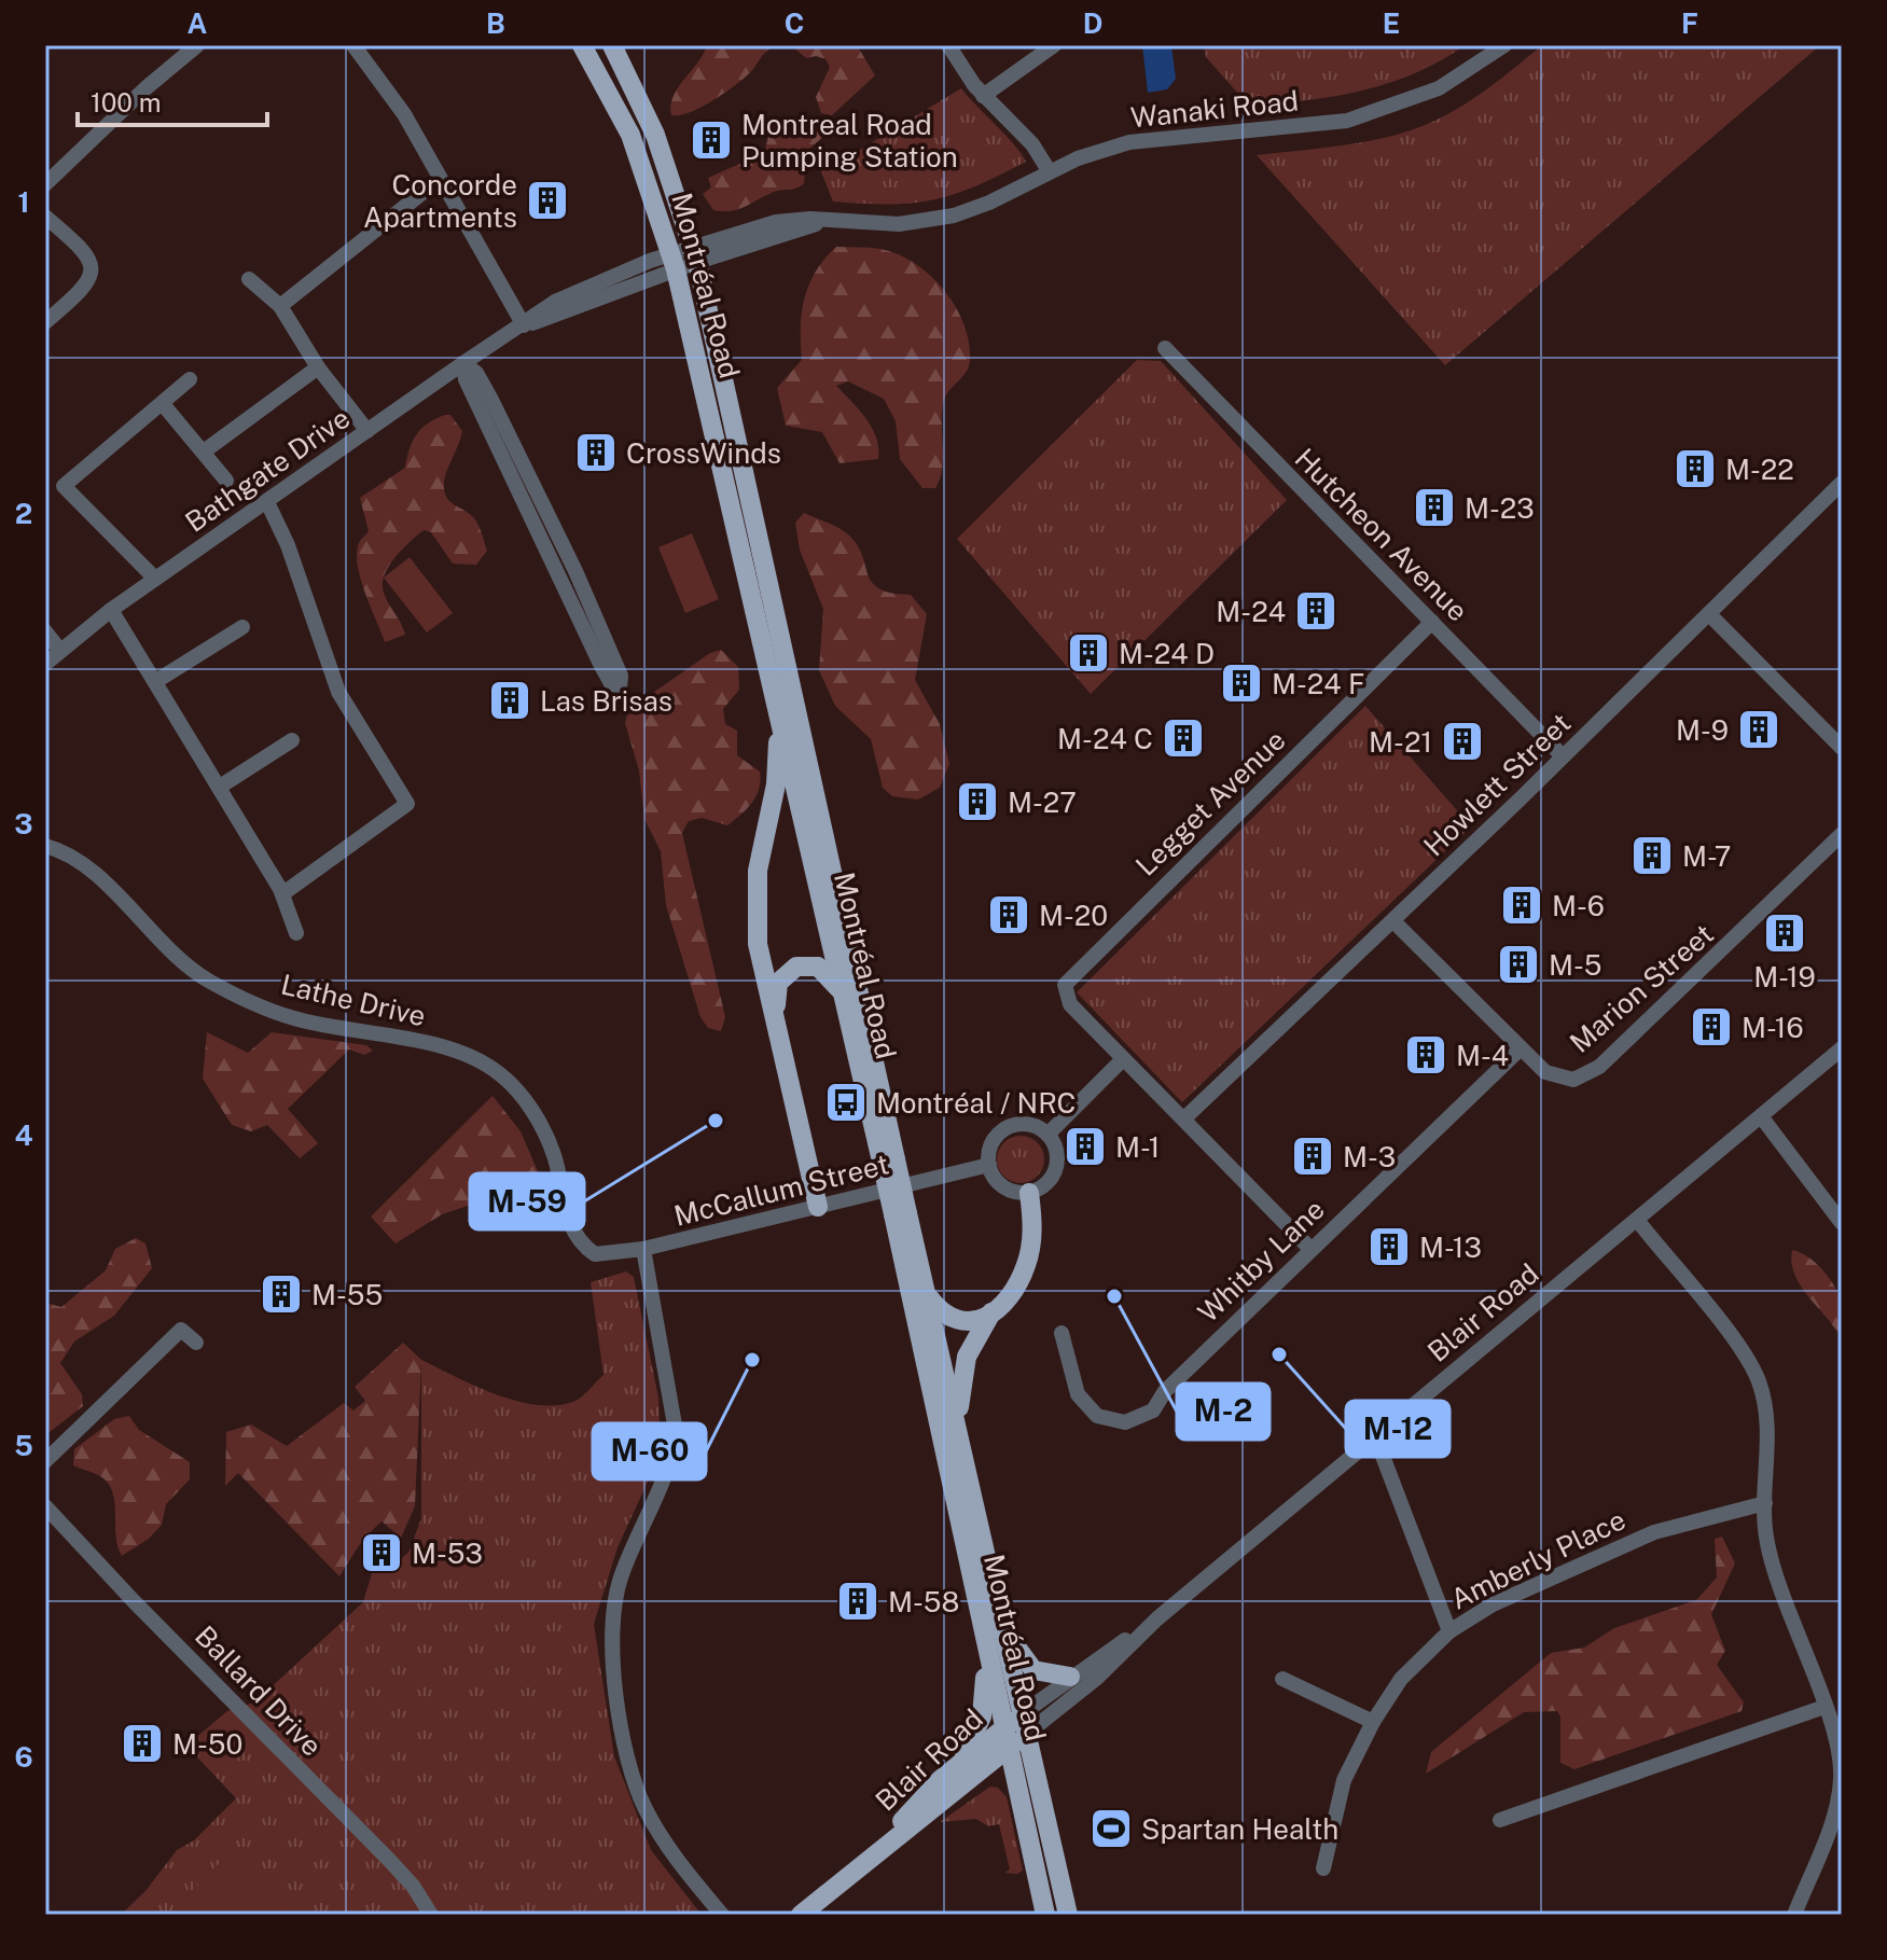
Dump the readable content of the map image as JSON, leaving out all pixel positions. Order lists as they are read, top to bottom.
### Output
{
  "streets": {
    "main road": ["Montréal Road", "Blair Road"],
    "street": [
      "Wanaki Road",
      "Bathgate Drive",
      "Hutcheon Avenue",
      "Howlett Street",
      "Legget Avenue",
      "Marion Street",
      "Lathe Drive",
      "McCallum Street",
      "Whitby Lane",
      "Amberly Place",
      "Ballard Drive"
    ]
  },
  "crossings": [
    ["Wanaki Road", "Montréal Road"],
    ["Wanaki Road", "Bathgate Drive"],
    ["Montréal Road", "Bathgate Drive"],
    ["Montréal Road", "Blair Road"],
    ["Hutcheon Avenue", "Howlett Street"],
    ["Hutcheon Avenue", "Legget Avenue"],
    ["Howlett Street", "Legget Avenue"],
    ["Howlett Street", "Marion Street"],
    ["Legget Avenue", "Whitby Lane"],
    ["Marion Street", "Whitby Lane"],
    ["Lathe Drive", "McCallum Street"]
  ],
  "places": {
    "building": [
      "Montreal Road Pumping Station",
      "Concorde Apartments",
      "CrossWinds",
      "M-22",
      "M-23",
      "M-24",
      "M-24 D",
      "M-24 F",
      "Las Brisas",
      "M-9",
      "M-24 C",
      "M-21",
      "M-27",
      "M-7",
      "M-6",
      "M-20",
      "M-19",
      "M-5",
      "M-16",
      "M-4",
      "M-1",
      "M-3",
      "M-13",
      "M-55",
      "M-53",
      "M-58",
      "M-50"
    ],
    "bus stop": ["Montréal / NRC"],
    "other": [
      "M-59",
      "M-2",
      "M-12",
      "M-60"
    ],
    "sports": ["Spartan Health"]
  },
  "scale_bar": "100 m",
  "grid": {
    "columns": [
      "A",
      "B",
      "C",
      "D",
      "E",
      "F"
    ],
    "rows": [
      "1",
      "2",
      "3",
      "4",
      "5",
      "6"
    ]
  }
}
